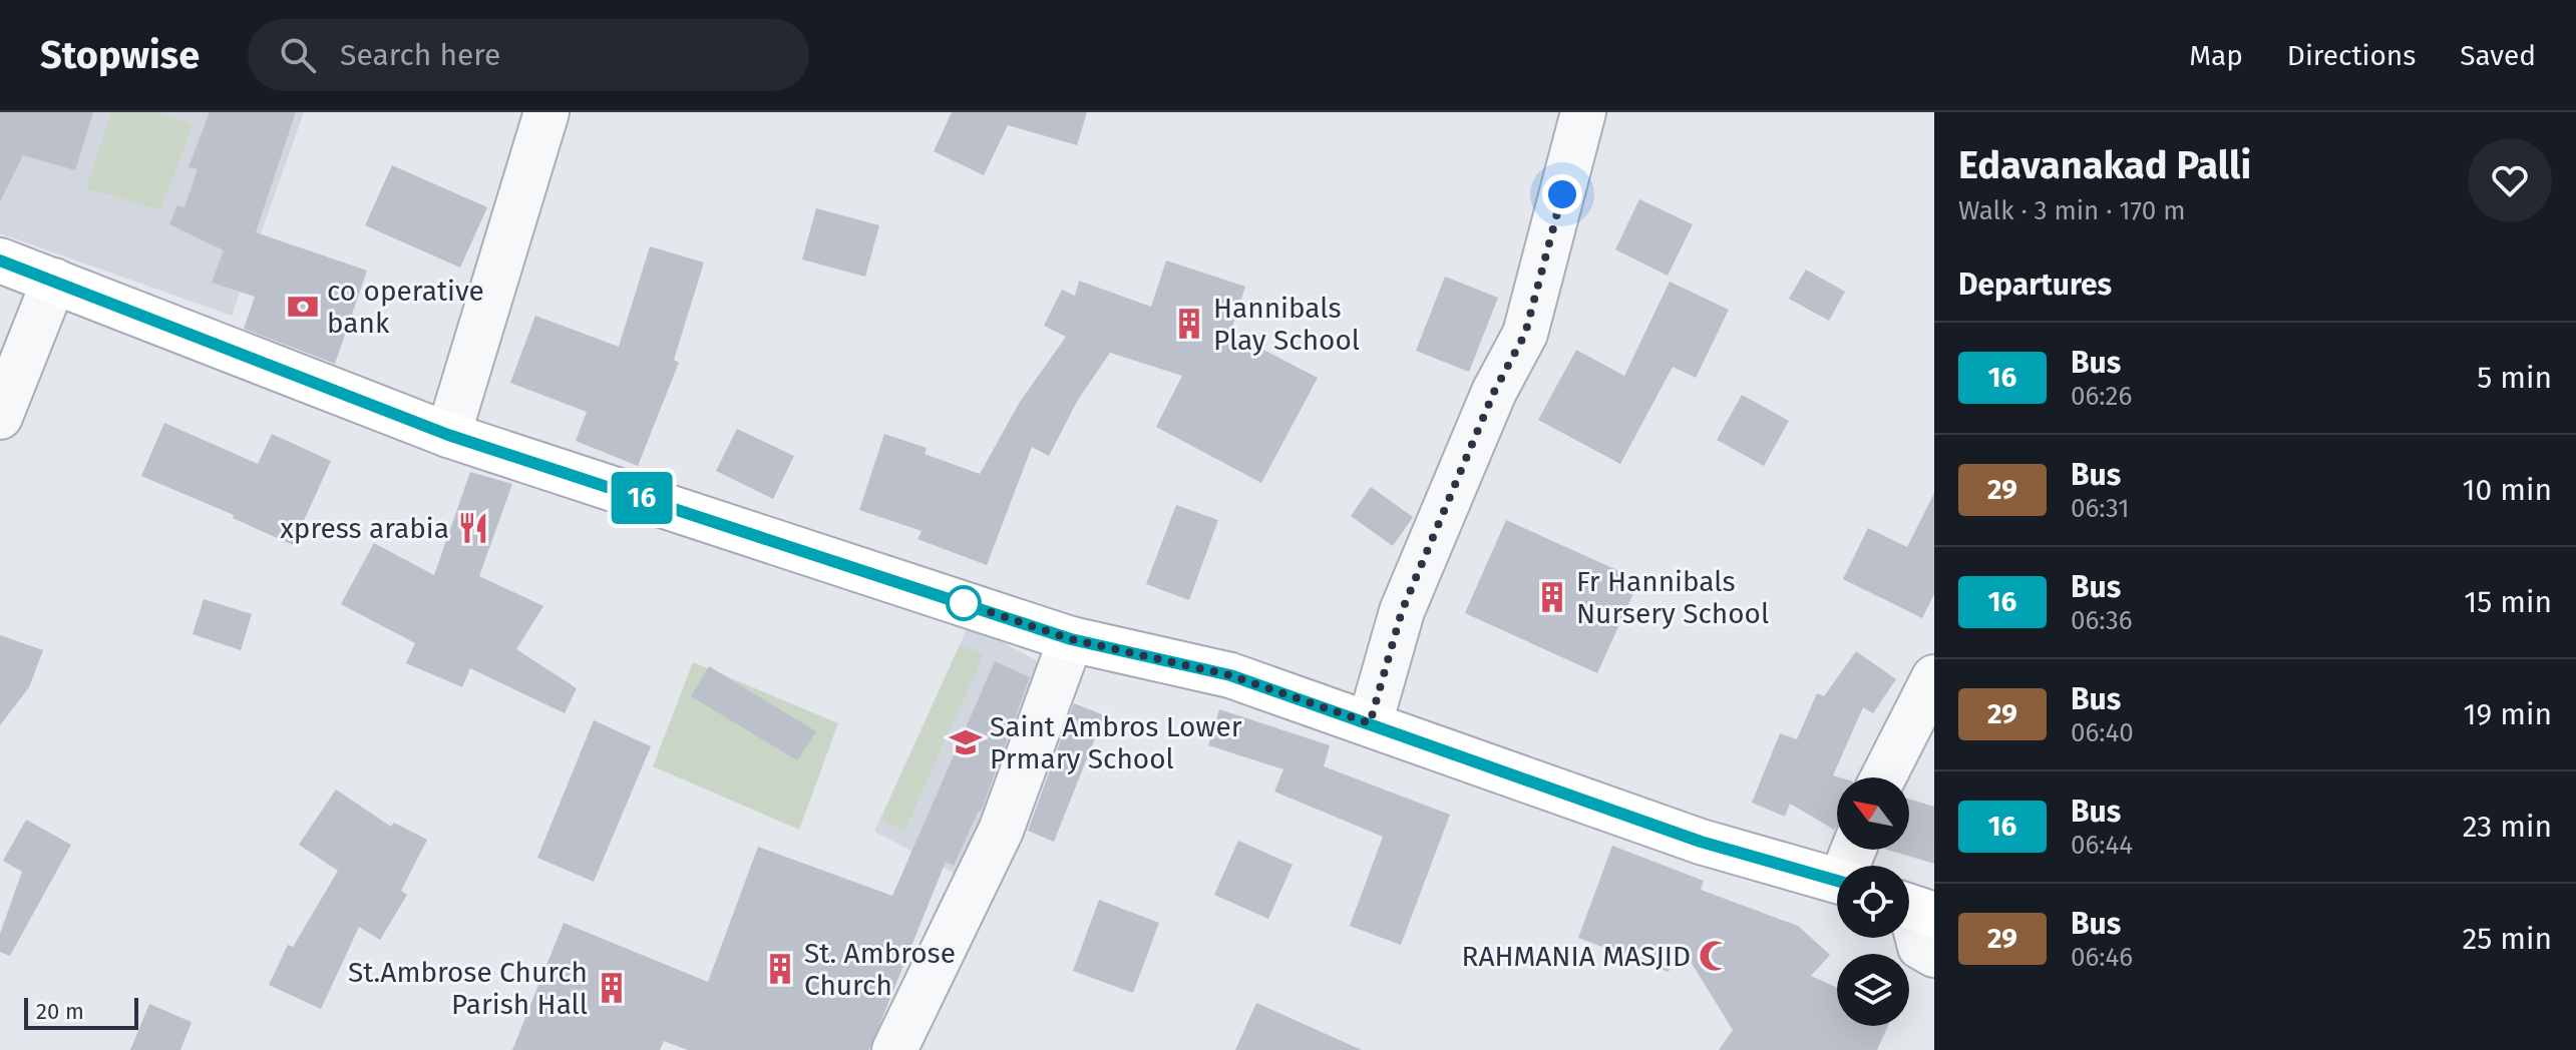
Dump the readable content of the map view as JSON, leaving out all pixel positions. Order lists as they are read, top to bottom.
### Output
{
  "places": {
    "bank": ["co operative bank"],
    "building": [
      "Hannibals Play School",
      "Fr Hannibals Nursery School",
      "St. Ambrose Church",
      "St.Ambrose Church Parish Hall"
    ],
    "restaurant": ["xpress arabia"],
    "school or university": ["Saint Ambros Lower Prmary School"],
    "mosque": ["RAHMANIA MASJID"]
  },
  "lines": ["bus line 16"],
  "scale_bar": "20 m",
  "north": "top left",
  "page": {
    "header": "Stopwise",
    "search": "Search here",
    "nav": ["Map", "Directions", "Saved"],
    "on_map": "16",
    "heading": [
      ["Edavanakad Palli", "Walk · 3 min · 170 m"],
      "Departures"
    ],
    "list": [
      {
        "mark": "16",
        "name": "Bus",
        "note": "06:26",
        "value": "5 min"
      },
      {
        "mark": "29",
        "name": "Bus",
        "note": "06:31",
        "value": "10 min"
      },
      {
        "mark": "16",
        "name": "Bus",
        "note": "06:36",
        "value": "15 min"
      },
      {
        "mark": "29",
        "name": "Bus",
        "note": "06:40",
        "value": "19 min"
      },
      {
        "mark": "16",
        "name": "Bus",
        "note": "06:44",
        "value": "23 min"
      },
      {
        "mark": "29",
        "name": "Bus",
        "note": "06:46",
        "value": "25 min"
      }
    ],
    "scale": "20 m"
  }
}
